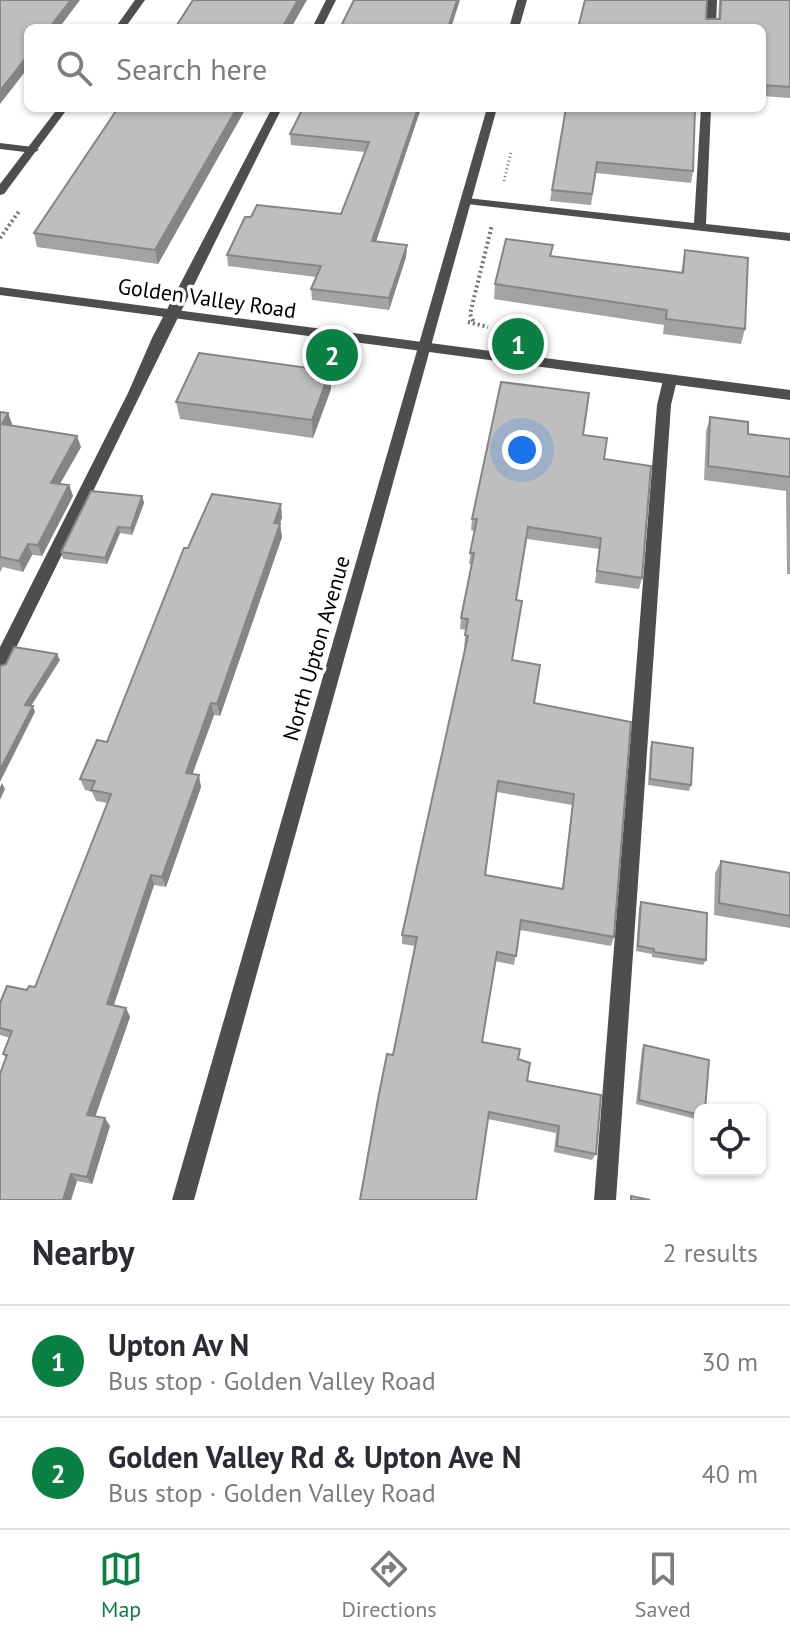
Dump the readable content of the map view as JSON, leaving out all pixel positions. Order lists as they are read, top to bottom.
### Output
{
  "streets": {
    "street": ["Golden Valley Road", "North Upton Avenue"]
  },
  "crossings": [
    ["Golden Valley Road", "North Upton Avenue"]
  ],
  "page": {
    "search": "Search here",
    "pins": ["1", "2"],
    "heading": ["Nearby", "2 results"],
    "list": [
      {
        "mark": "1",
        "name": "Upton Av N",
        "note": "Bus stop · Golden Valley Road",
        "value": "30 m"
      },
      {
        "mark": "2",
        "name": "Golden Valley Rd & Upton Ave N",
        "note": "Bus stop · Golden Valley Road",
        "value": "40 m"
      }
    ],
    "nav": ["Map", "Directions", "Saved"]
  }
}
